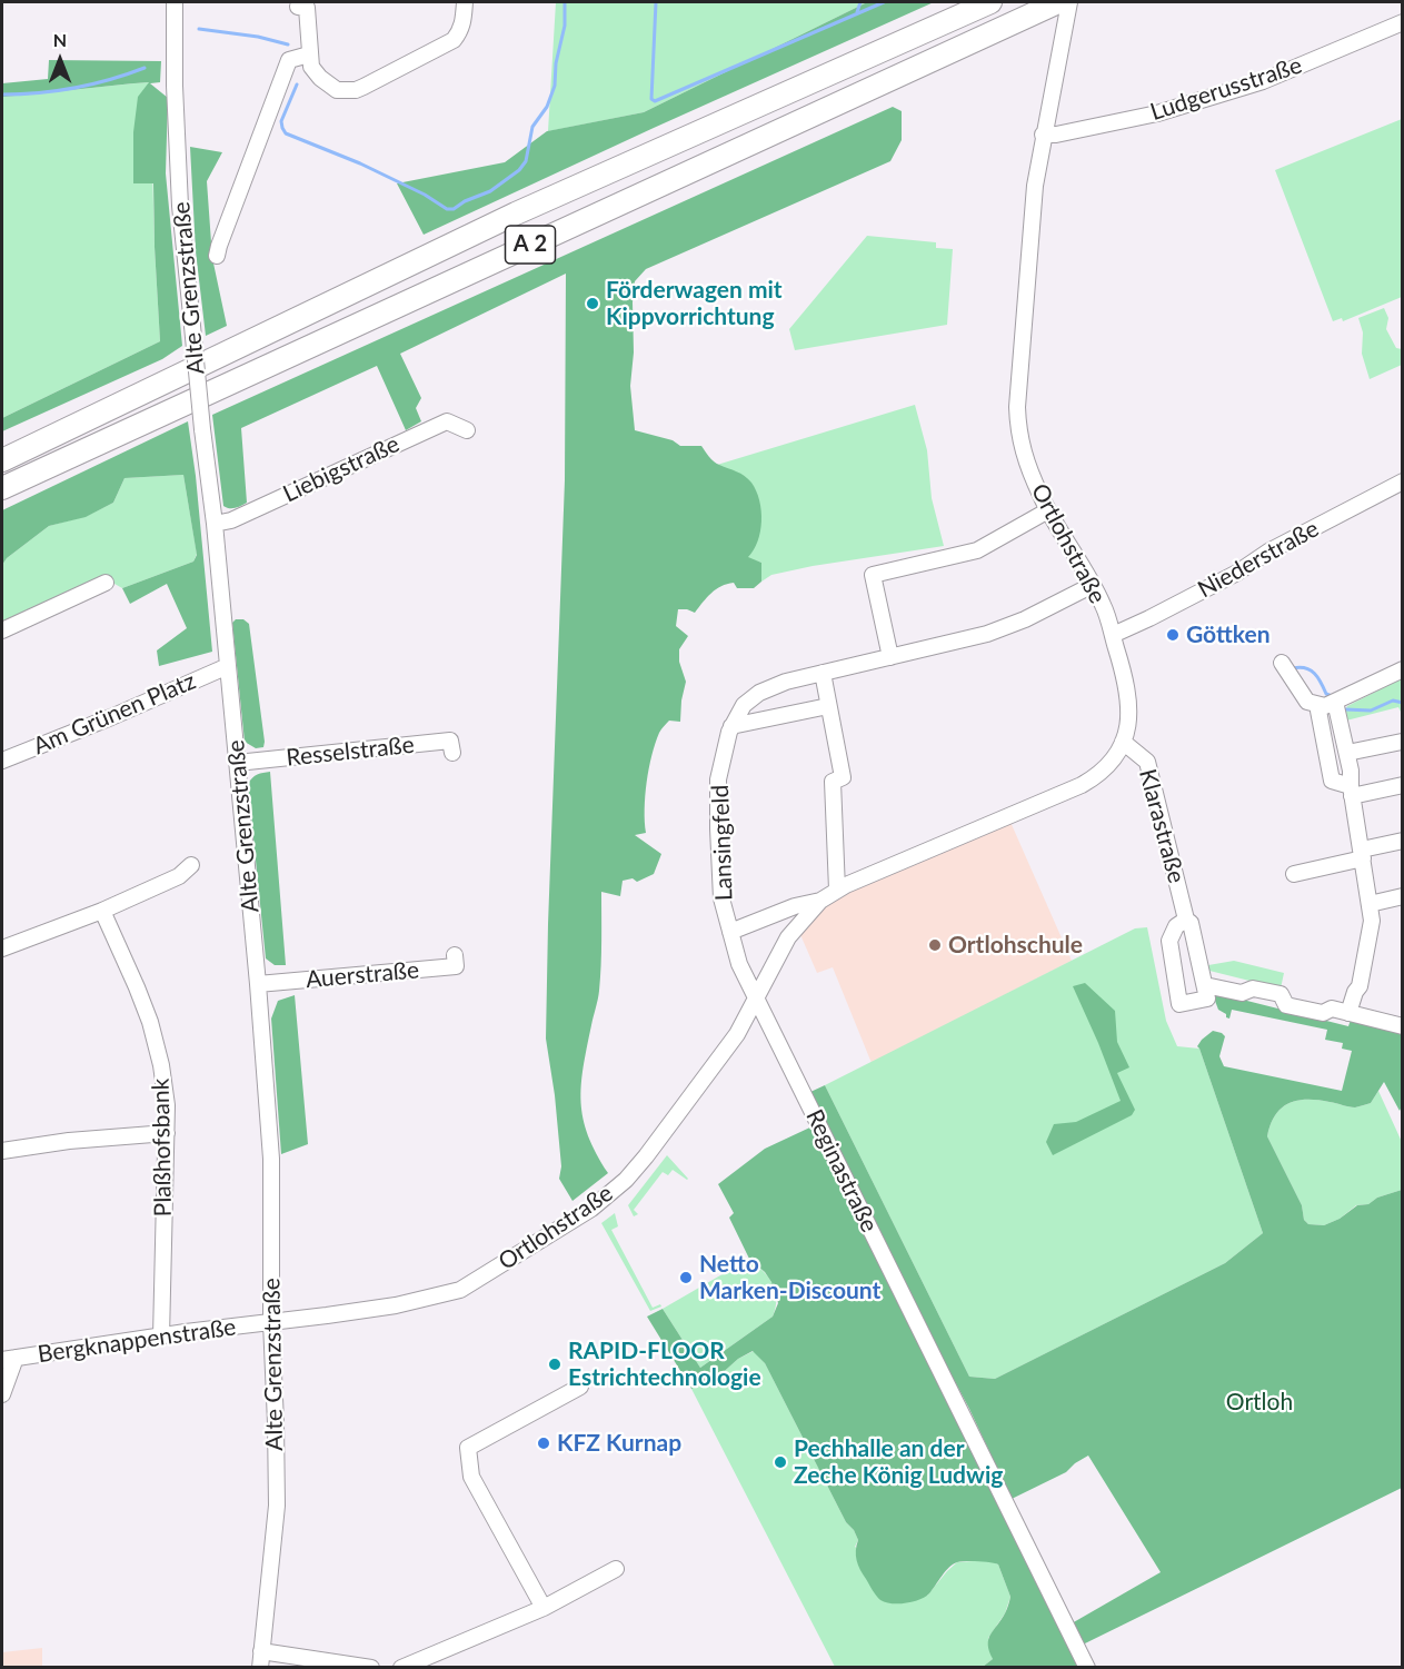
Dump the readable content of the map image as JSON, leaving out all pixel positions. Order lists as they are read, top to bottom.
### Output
{
  "streets": {
    "highway": ["A 2"],
    "street": [
      "Ludgerusstraße",
      "Alte Grenzstraße",
      "Liebigstraße",
      "Ortlohstraße",
      "Niederstraße",
      "Am Grünen Platz",
      "Resselstraße",
      "Klarastraße",
      "Lansingfeld",
      "Auerstraße",
      "Plaßhofsbank",
      "Reginastraße",
      "Bergknappenstraße"
    ]
  },
  "crossings": [
    ["Ludgerusstraße", "Ortlohstraße"],
    ["Alte Grenzstraße", "Liebigstraße"],
    ["Alte Grenzstraße", "Ortlohstraße"],
    ["Alte Grenzstraße", "Am Grünen Platz"],
    ["Alte Grenzstraße", "Resselstraße"],
    ["Alte Grenzstraße", "Auerstraße"],
    ["Alte Grenzstraße", "Bergknappenstraße"],
    ["Ortlohstraße", "Niederstraße"],
    ["Ortlohstraße", "Klarastraße"],
    ["Ortlohstraße", "Lansingfeld"],
    ["Ortlohstraße", "Reginastraße"],
    ["Ortlohstraße", "Bergknappenstraße"],
    ["Lansingfeld", "Reginastraße"],
    ["Plaßhofsbank", "Bergknappenstraße"]
  ],
  "parks": ["Ortloh"],
  "places": [
    "Förderwagen mit Kippvorrichtung",
    "Göttken",
    "Ortlohschule",
    "Netto Marken-Discount",
    "RAPID-FLOOR Estrichtechnologie",
    "KFZ Kurnap",
    "Pechhalle an der Zeche König Ludwig"
  ],
  "north": "top"
}
